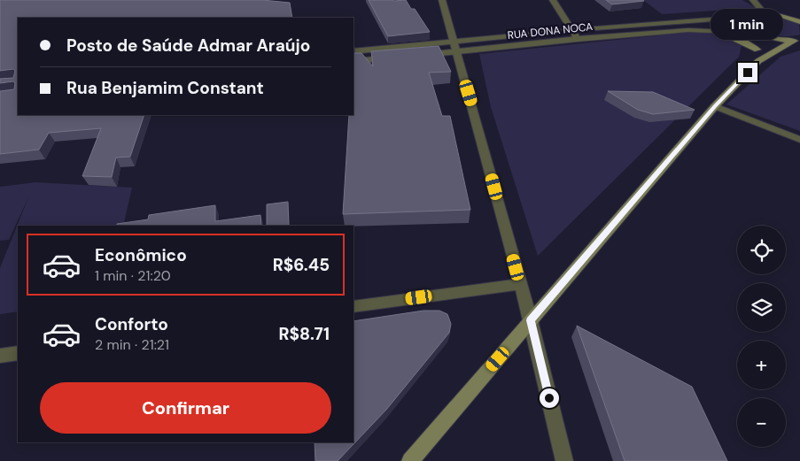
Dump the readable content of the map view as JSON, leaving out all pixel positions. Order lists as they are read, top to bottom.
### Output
{
  "streets": {
    "street": ["RUA DONA NOCA"]
  },
  "page": {
    "bubble": "1 min",
    "banner": ["Posto de Saúde Admar Araújo", "Rua Benjamim Constant"],
    "map_buttons": ["+", "−"],
    "list": [
      {
        "name": "Econômico",
        "note": "1 min · 21:20",
        "value": "R$6.45"
      },
      {
        "name": "Conforto",
        "note": "2 min · 21:21",
        "value": "R$8.71"
      }
    ],
    "buttons": "Confirmar"
  }
}
